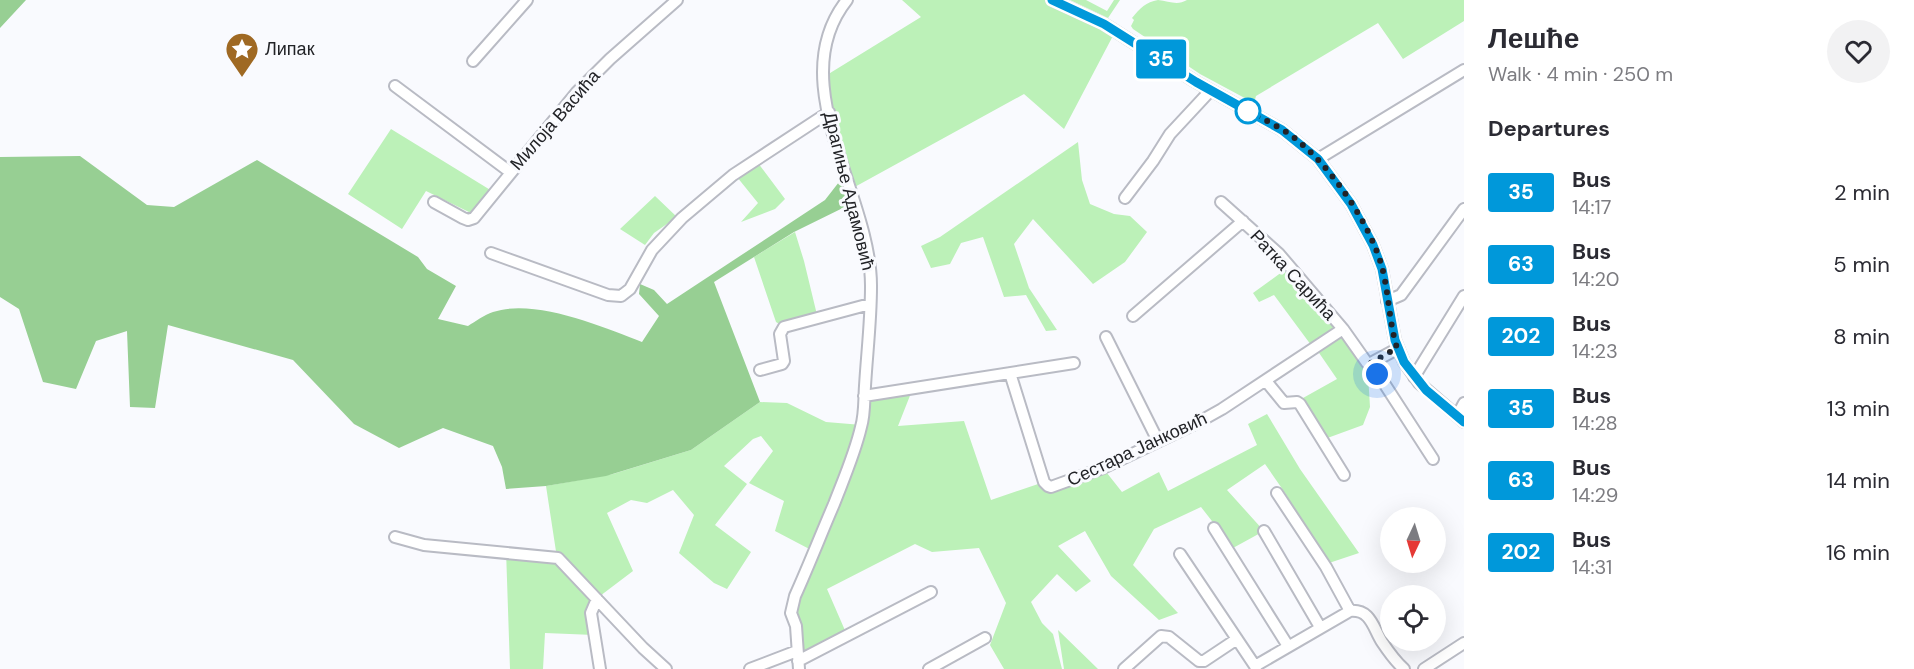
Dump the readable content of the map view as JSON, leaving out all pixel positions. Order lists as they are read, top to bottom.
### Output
{
  "streets": {
    "street": [
      "Милоја Васића",
      "Драгиње Адамовић",
      "Ратка Сарића",
      "Сестара Јанковић"
    ]
  },
  "crossings": [
    ["Ратка Сарића", "Сестара Јанковић"]
  ],
  "places": {
    "place": ["Липак"]
  },
  "lines": ["bus line 35"],
  "north": "bottom",
  "page": {
    "on_map": "35",
    "heading": [
      ["Лешће", "Walk · 4 min · 250 m"],
      "Departures"
    ],
    "list": [
      {
        "mark": "35",
        "name": "Bus",
        "note": "14:17",
        "value": "2 min"
      },
      {
        "mark": "63",
        "name": "Bus",
        "note": "14:20",
        "value": "5 min"
      },
      {
        "mark": "202",
        "name": "Bus",
        "note": "14:23",
        "value": "8 min"
      },
      {
        "mark": "35",
        "name": "Bus",
        "note": "14:28",
        "value": "13 min"
      },
      {
        "mark": "63",
        "name": "Bus",
        "note": "14:29",
        "value": "14 min"
      },
      {
        "mark": "202",
        "name": "Bus",
        "note": "14:31",
        "value": "16 min"
      }
    ]
  }
}
